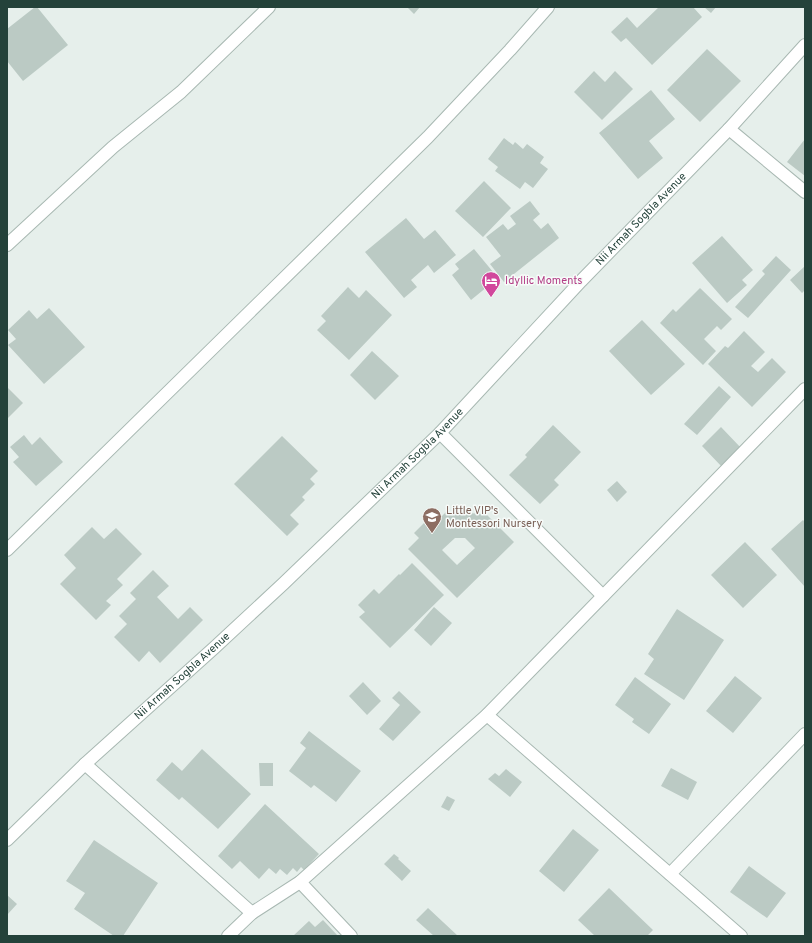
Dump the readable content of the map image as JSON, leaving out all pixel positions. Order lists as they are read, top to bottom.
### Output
{
  "streets": {
    "street": ["Nii Armah Sogbla Avenue"]
  },
  "places": {
    "hotel": ["Idyllic Moments"],
    "school or university": ["Little VIP's Montessori Nursery"]
  }
}
